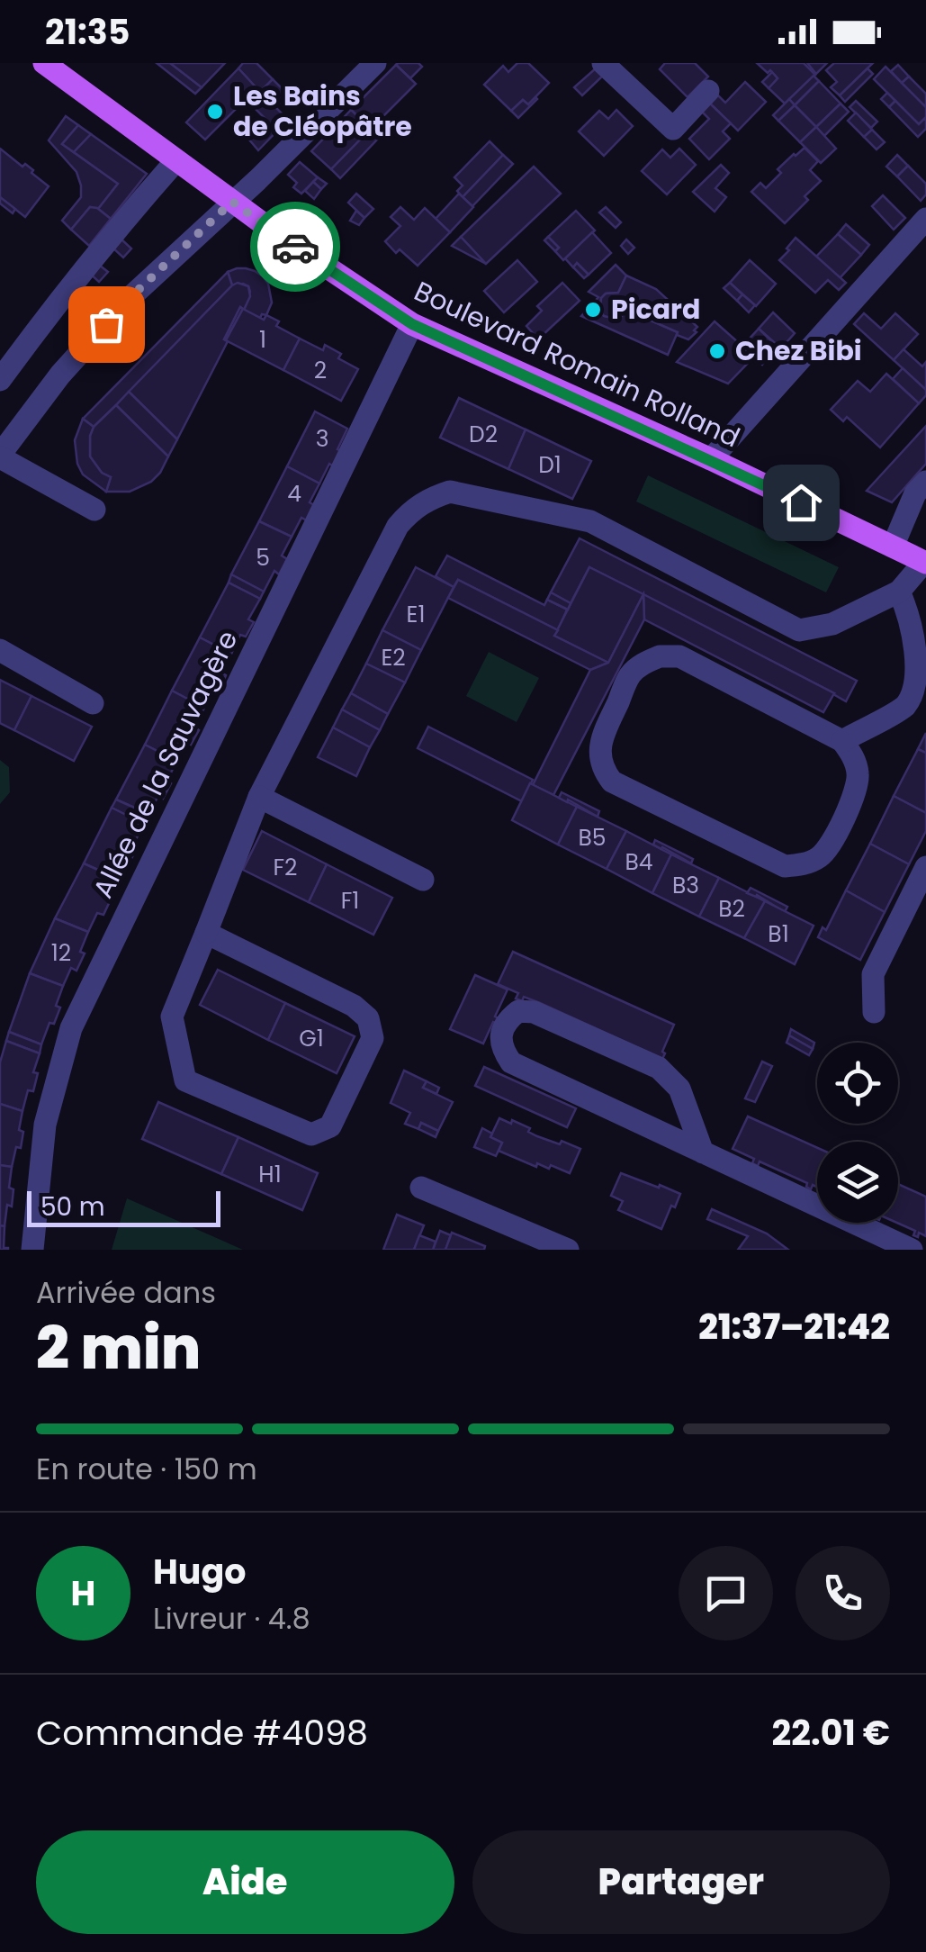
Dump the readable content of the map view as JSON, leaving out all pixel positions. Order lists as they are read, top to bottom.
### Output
{
  "streets": {
    "main road": ["Boulevard Romain Rolland"],
    "street": ["Allée de la Sauvagère"]
  },
  "crossings": [
    ["Boulevard Romain Rolland", "Allée de la Sauvagère"]
  ],
  "places": ["Les Bains de Cléopâtre", "Picard", "Chez Bibi"],
  "house_numbers": [
    "1",
    "2",
    "D2",
    "3",
    "D1",
    "4",
    "5",
    "E1",
    "E2",
    "B5",
    "B4",
    "F2",
    "B3",
    "F1",
    "B2",
    "B1",
    "12",
    "G1",
    "H1"
  ],
  "scale_bar": "50 m",
  "page": {
    "status": "21:35",
    "scale": "50 m",
    "heading": ["2 min", "Arrivée dans", "21:37–21:42"],
    "panel": [
      "Hugo",
      "Livreur · 4.8",
      "Commande #4098",
      "22.01 €"
    ],
    "bar": "En route · 150 m",
    "round": "H",
    "buttons": ["Aide", "Partager"]
  }
}
